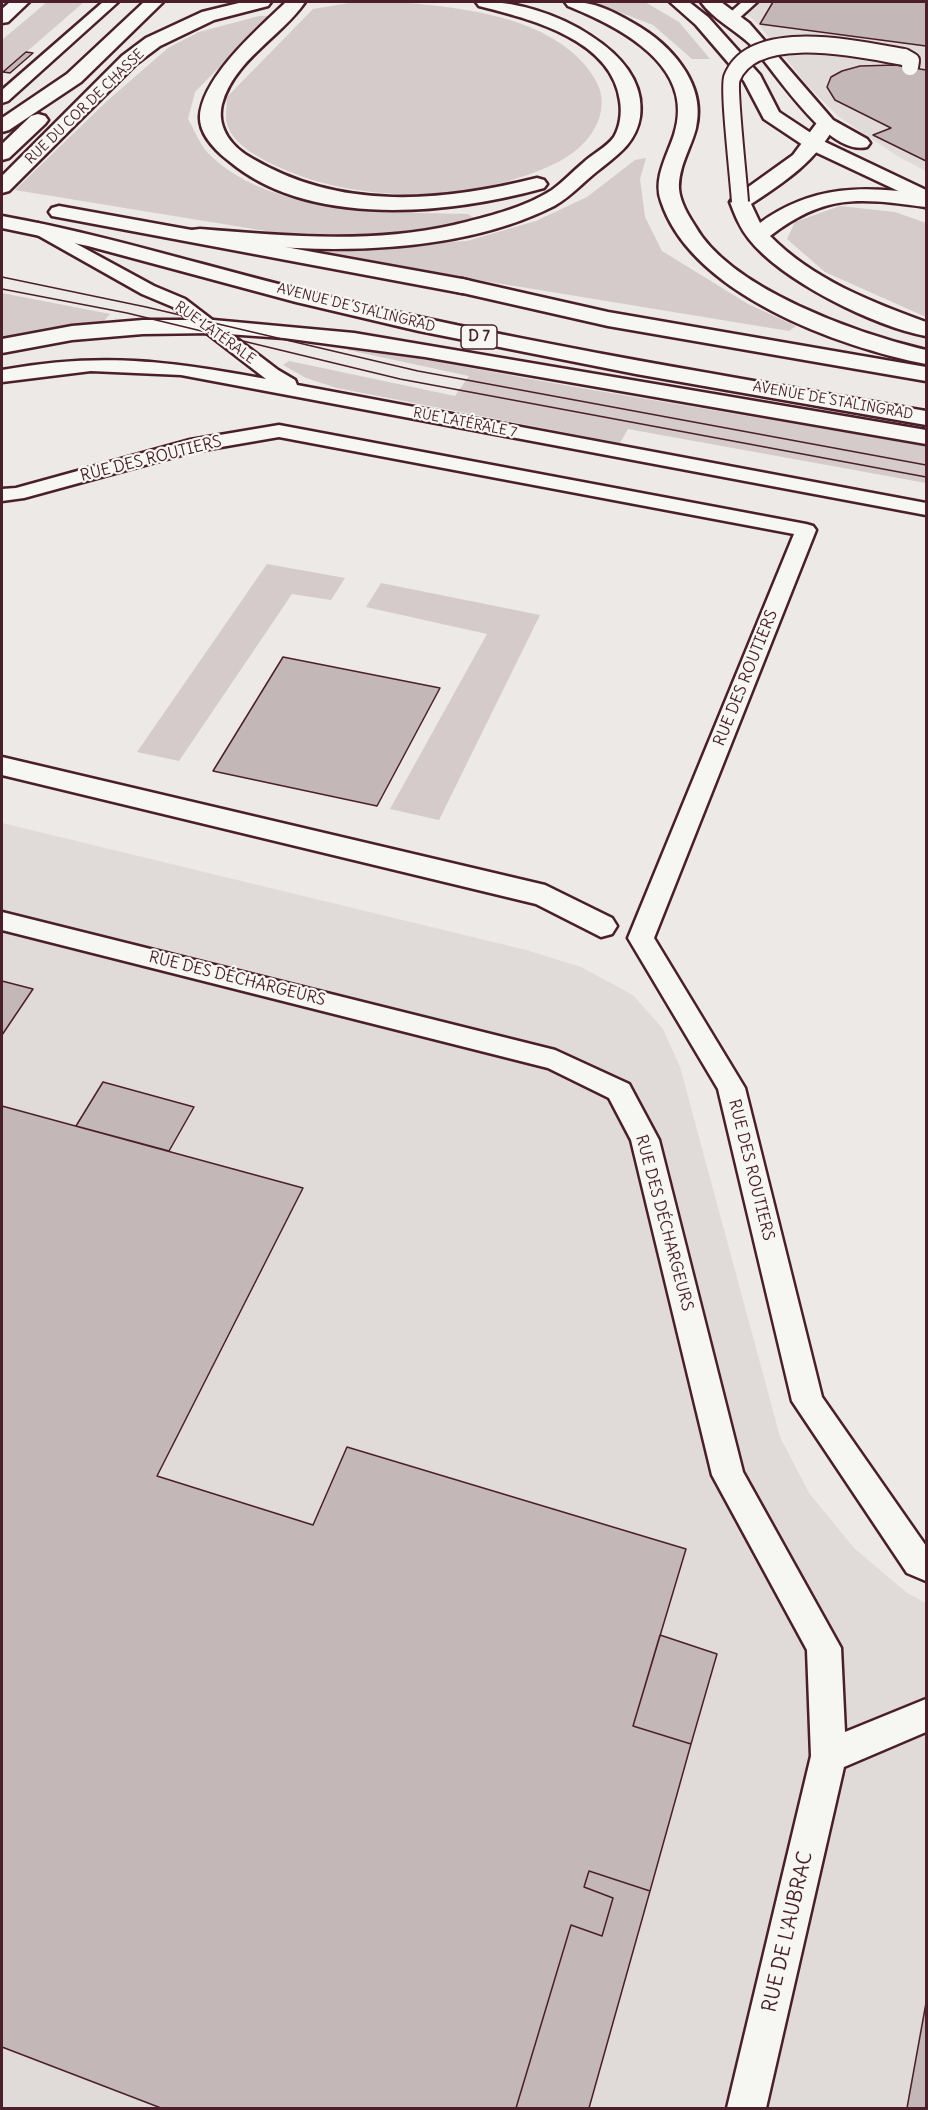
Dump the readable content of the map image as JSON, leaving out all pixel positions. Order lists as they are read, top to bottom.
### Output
{
  "streets": {
    "main road": ["RUE DU COR DE CHASSE", "AVENUE DE STALINGRAD", "D 7"],
    "lane": [
      "RUE LATÉRALE",
      "RUE LATÉRALE 7",
      "RUE DES ROUTIERS",
      "RUE DES DÉCHARGEURS",
      "RUE DE L'AUBRAC"
    ]
  },
  "crossings": [
    ["AVENUE DE STALINGRAD", "RUE LATÉRALE"],
    ["RUE LATÉRALE", "RUE LATÉRALE 7"],
    ["RUE DES DÉCHARGEURS", "RUE DE L'AUBRAC"]
  ]
}
